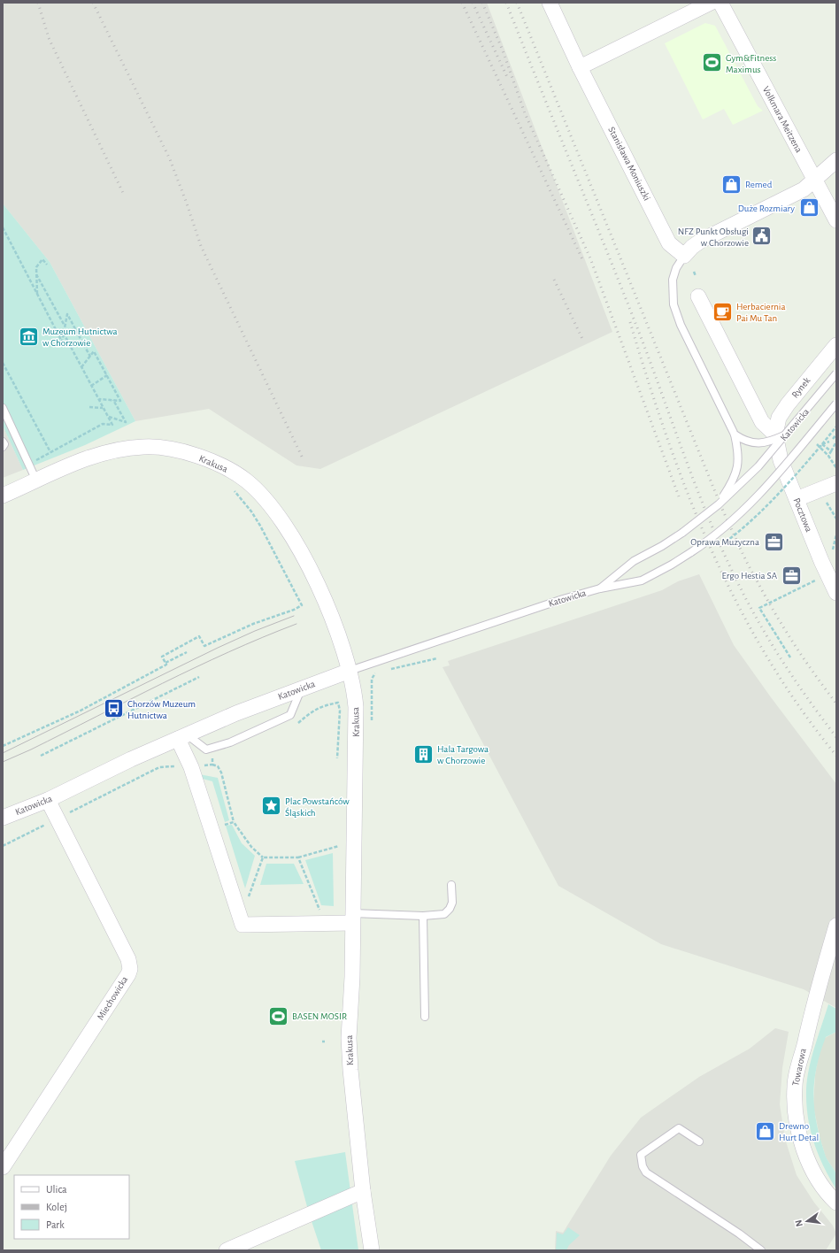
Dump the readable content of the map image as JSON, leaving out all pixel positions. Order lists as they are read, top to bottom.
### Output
{
  "streets": {
    "street": [
      "Volkmara Meitzena",
      "Stanisława Moniuszki",
      "Rynek",
      "Katowicka",
      "Krakusa",
      "Pocztowa",
      "Miechowicka",
      "Towarowa"
    ]
  },
  "crossings": [
    ["Rynek", "Katowicka"],
    ["Rynek", "Pocztowa"],
    ["Katowicka", "Krakusa"],
    ["Katowicka", "Pocztowa"],
    ["Katowicka", "Miechowicka"]
  ],
  "places": {
    "sports": ["Gym&Fitness Maximus", "BASEN MOSIR"],
    "shop": ["Remed", "Duże Rozmiary", "Drewno Hurt Detal"],
    "public building": ["NFZ Punkt Obsługi w Chorzowie"],
    "cafe": ["Herbaciernia Pai Mu Tan"],
    "museum": ["Muzeum Hutnictwa w Chorzowie"],
    "office": ["Oprawa Muzyczna", "Ergo Hestia SA"],
    "bus stop": ["Chorzów Muzeum Hutnictwa"],
    "building": ["Hala Targowa w Chorzowie"],
    "place": ["Plac Powstańców Śląskich"]
  },
  "legend": ["Ulica", "Kolej", "Park"],
  "north": "left"
}
